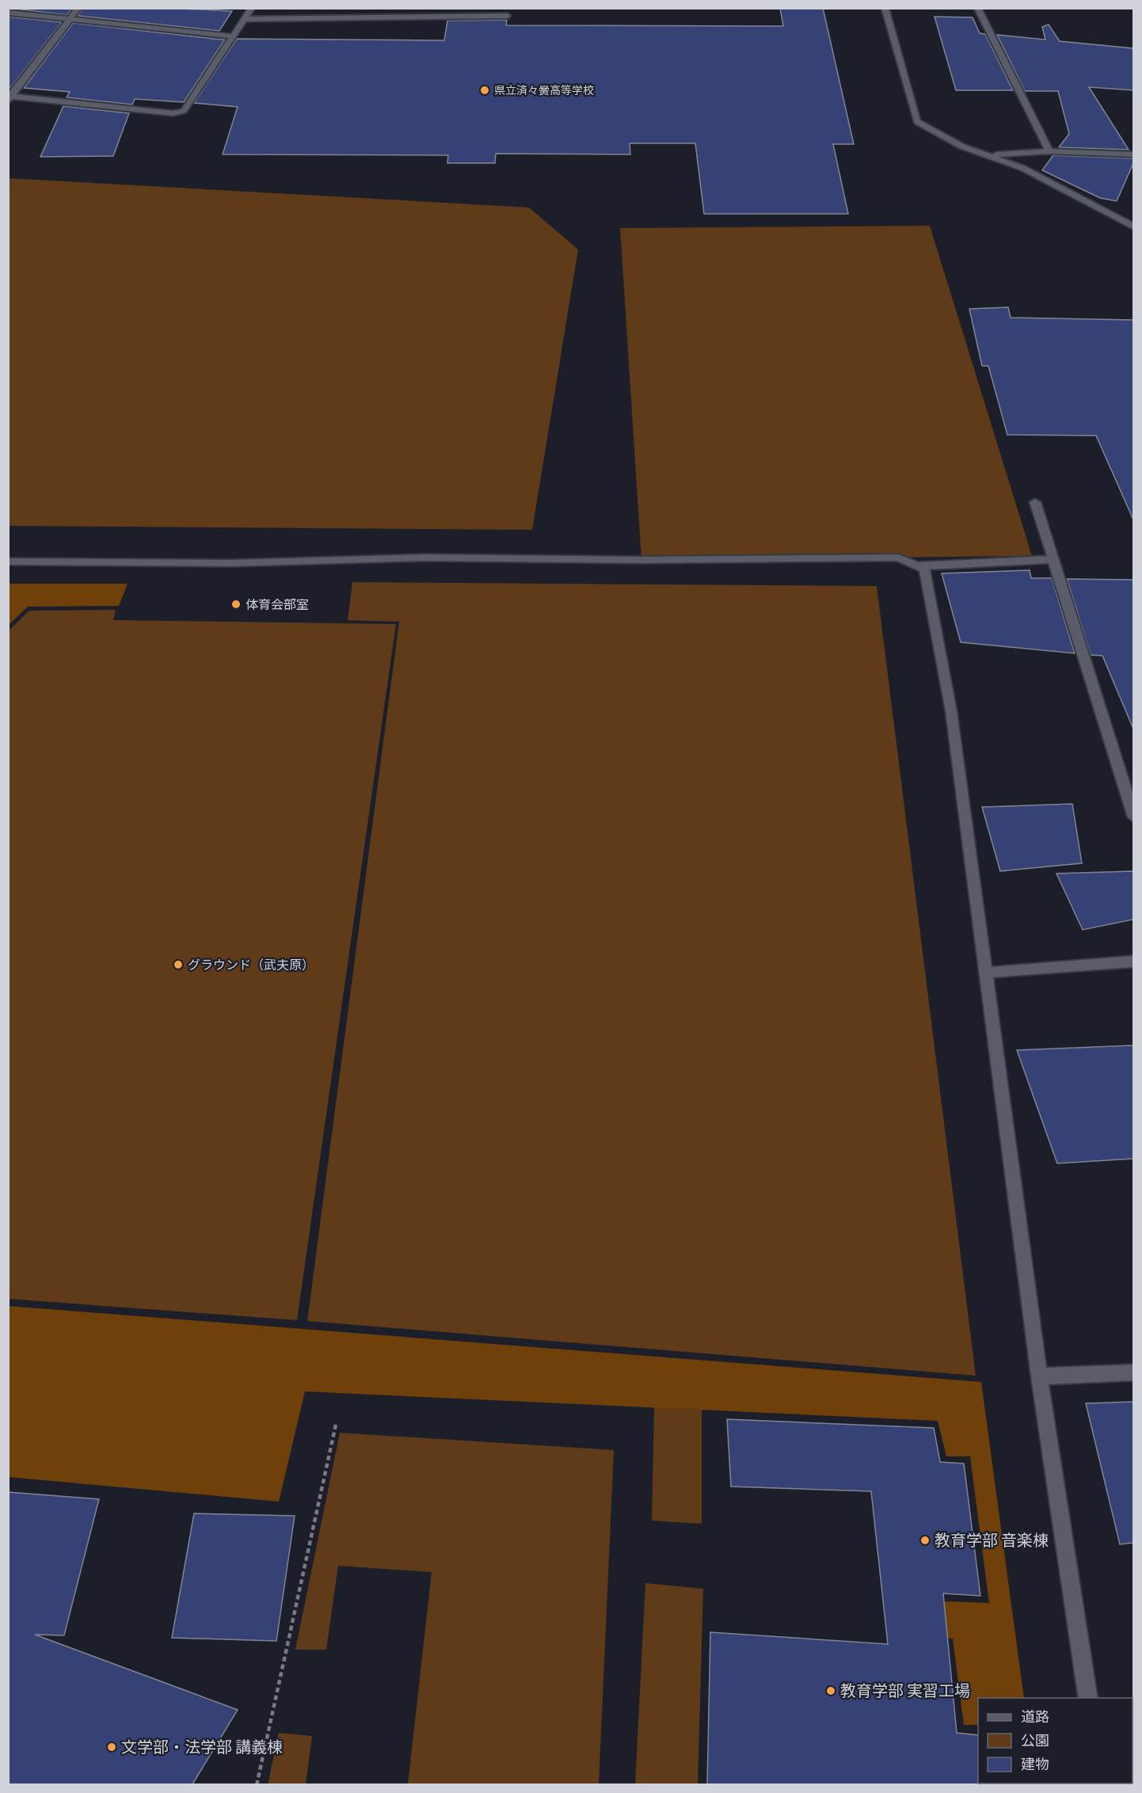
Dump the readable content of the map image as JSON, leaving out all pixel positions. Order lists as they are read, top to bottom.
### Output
{
  "places": [
    "県立済々黌高等学校",
    "体育会部室",
    "グラウンド（武夫原）",
    "教育学部 音楽棟",
    "教育学部 実習工場",
    "文学部・法学部 講義棟"
  ],
  "legend": ["道路", "公園", "建物"]
}
